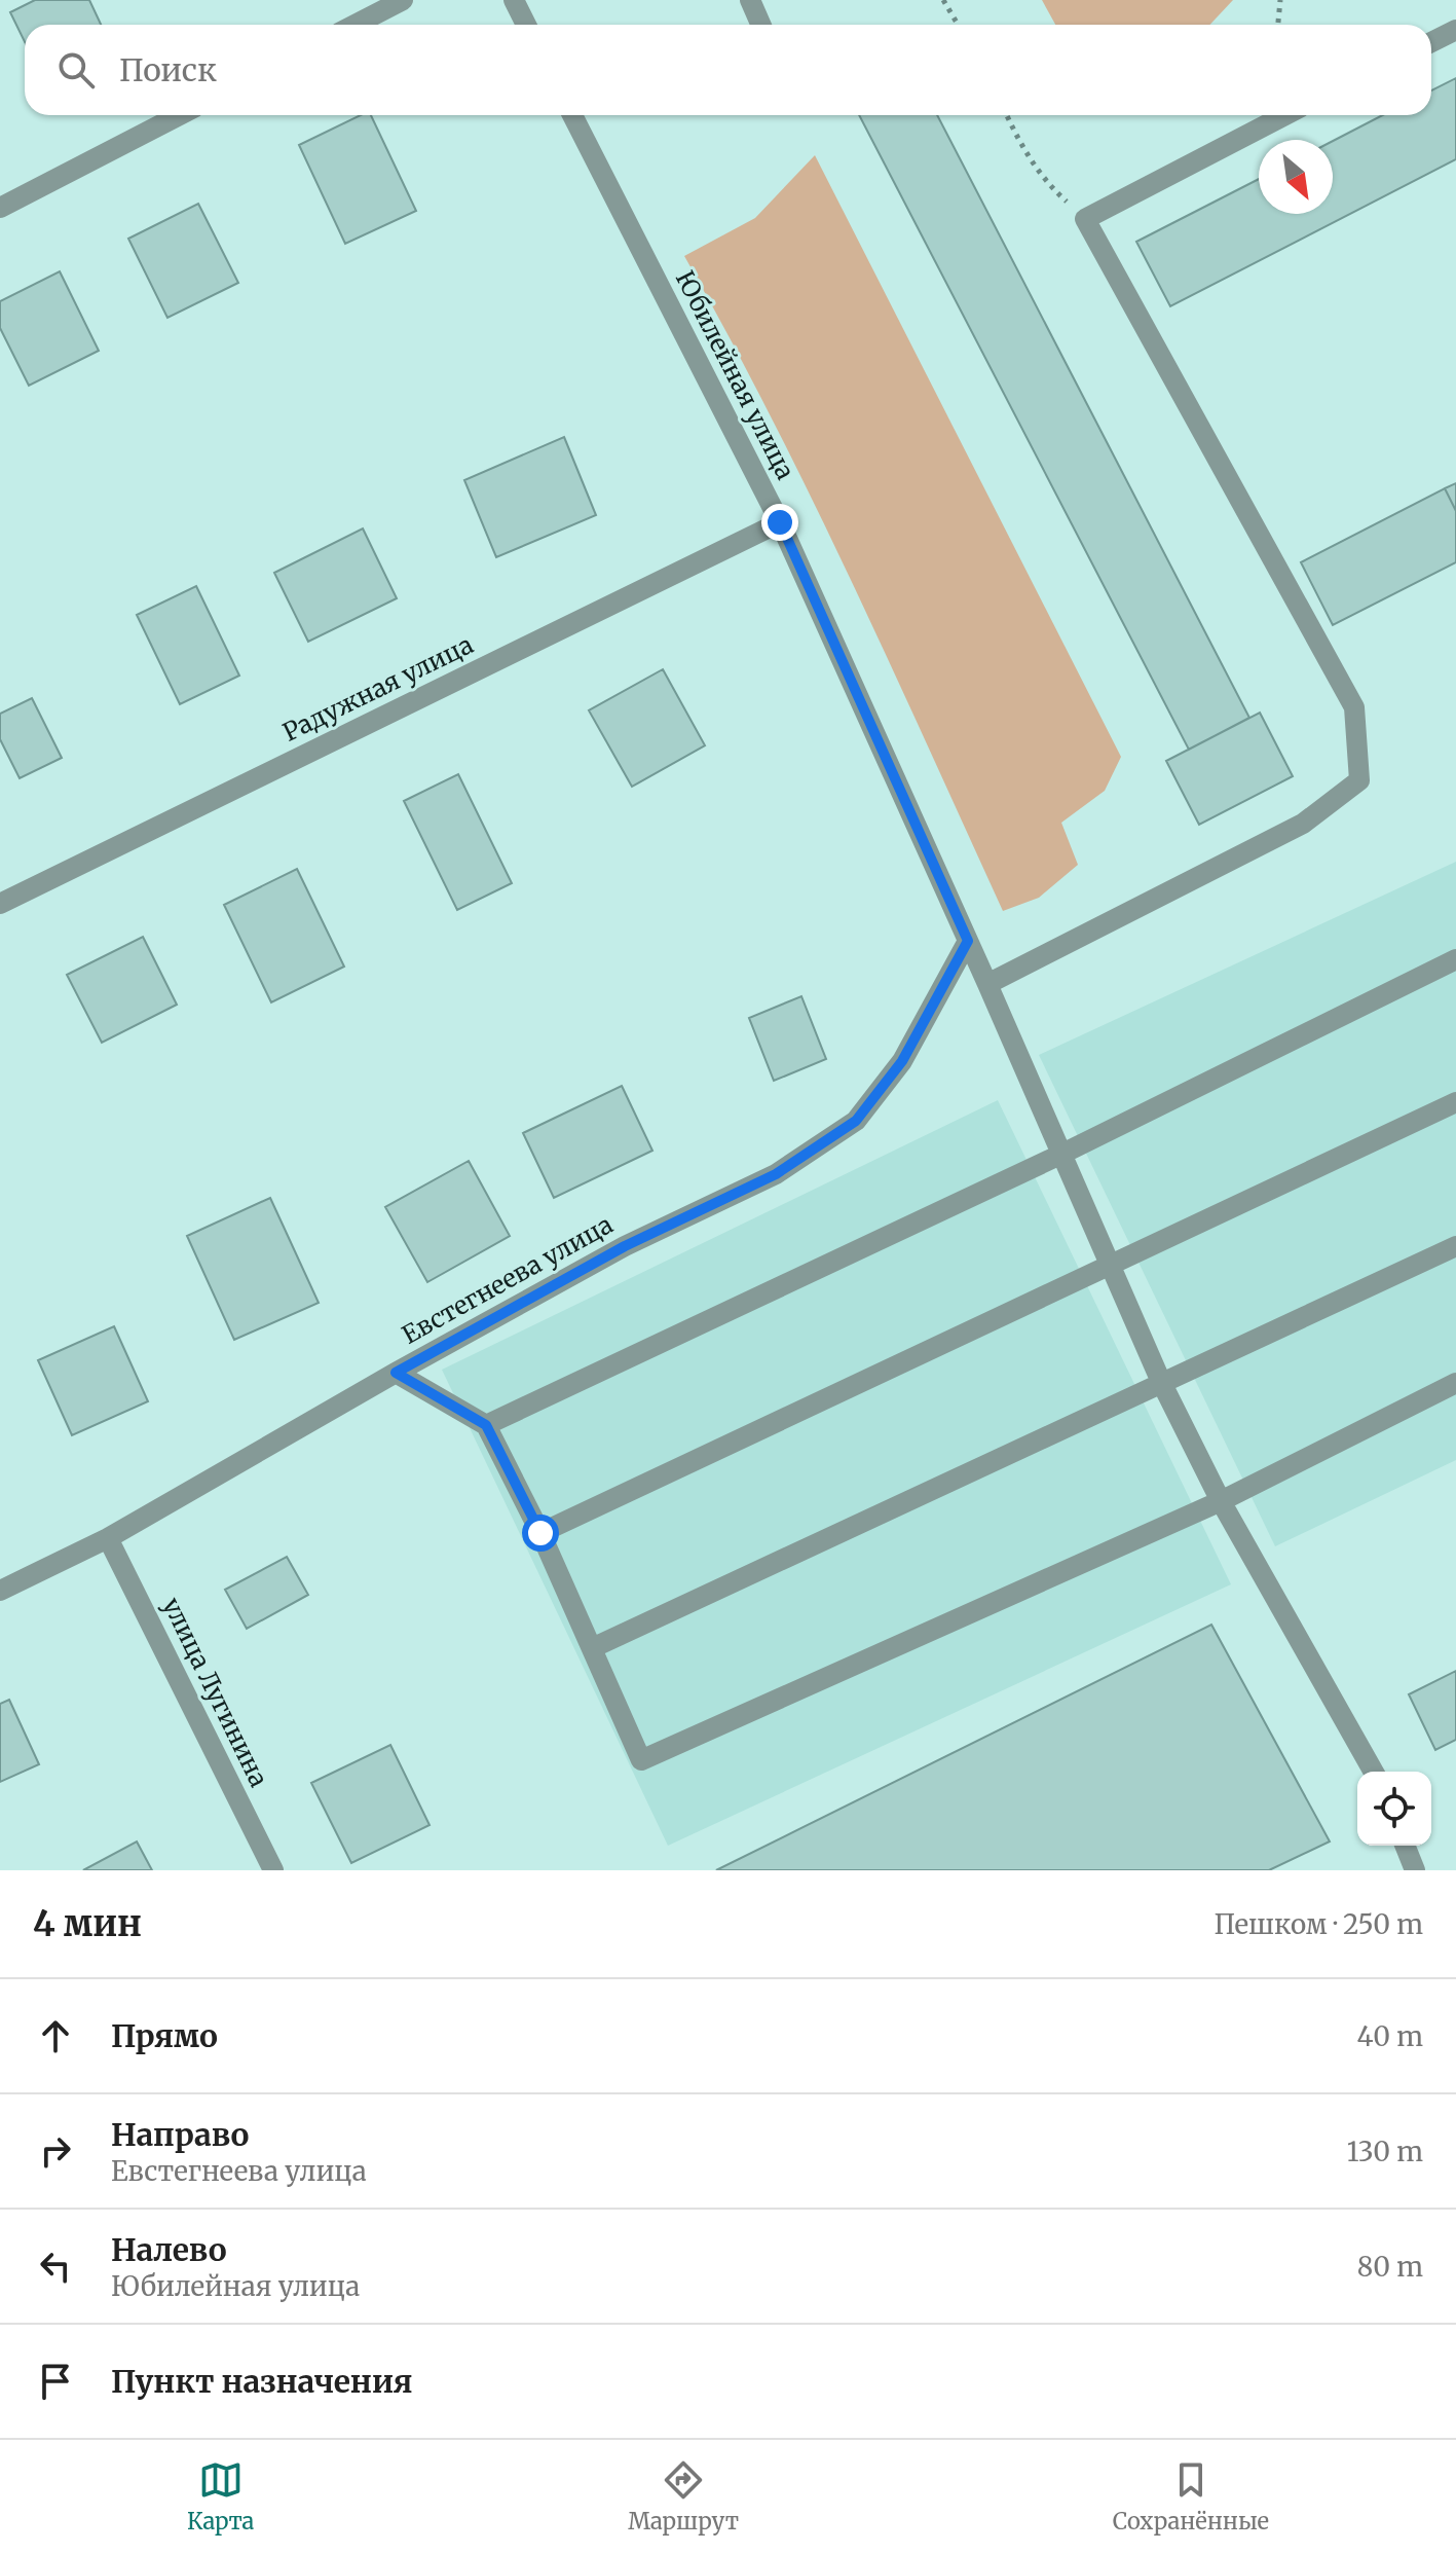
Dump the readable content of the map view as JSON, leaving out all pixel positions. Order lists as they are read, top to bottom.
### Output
{
  "streets": {
    "street": [
      "Юбилейная улица",
      "Радужная улица",
      "Евстегнеева улица",
      "улица Лугинина"
    ]
  },
  "crossings": [
    ["Юбилейная улица", "Радужная улица"],
    ["Юбилейная улица", "Евстегнеева улица"],
    ["Евстегнеева улица", "улица Лугинина"]
  ],
  "north": "bottom right",
  "page": {
    "search": "Поиск",
    "heading": ["4 мин", "Пешком · 250 m"],
    "list": [
      ["Прямо", "40 m"],
      ["Направо", "Евстегнеева улица", "130 m"],
      ["Налево", "Юбилейная улица", "80 m"],
      "Пункт назначения"
    ],
    "nav": ["Карта", "Маршрут", "Сохранённые"]
  }
}
